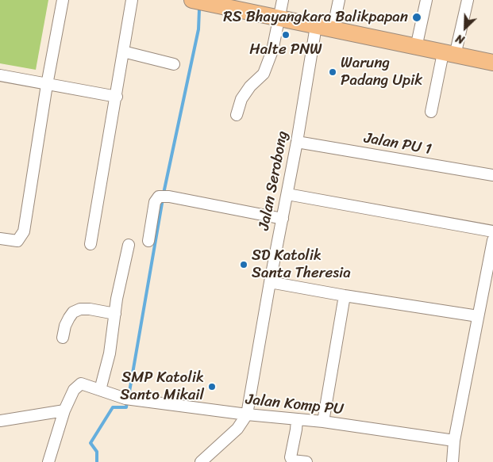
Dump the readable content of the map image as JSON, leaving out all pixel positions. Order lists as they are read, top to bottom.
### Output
{
  "streets": {
    "street": ["Jalan PU 1", "Jalan Serobong", "Jalan Komp PU"]
  },
  "crossings": [
    ["Jalan PU 1", "Jalan Serobong"],
    ["Jalan Serobong", "Jalan Komp PU"]
  ],
  "places": [
    "RS Bhayangkara Balikpapan",
    "Halte PNW",
    "Warung Padang Upik",
    "SD Katolik Santa Theresia",
    "SMP Katolik Santo Mikail"
  ],
  "north": "bottom left"
}
